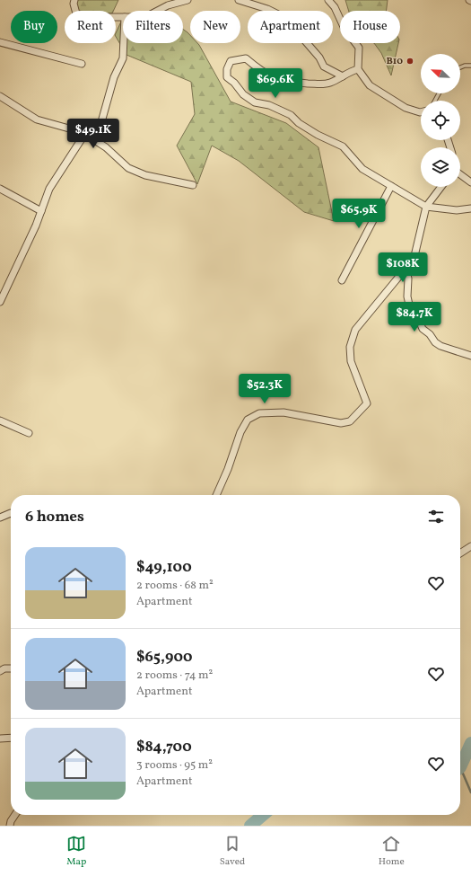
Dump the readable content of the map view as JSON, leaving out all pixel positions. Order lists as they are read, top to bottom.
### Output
{
  "places": ["B10"],
  "north": "top left",
  "page": {
    "chip": [
      "Buy",
      "Rent",
      "Filters",
      "New",
      "Apartment",
      "House"
    ],
    "price": [
      "$69.6K",
      "$49.1K",
      "$65.9K",
      "$108K",
      "$84.7K",
      "$52.3K"
    ],
    "heading": "6 homes",
    "list": [
      {
        "name": "$49,100",
        "note": "2 rooms · 68 m² · Apartment"
      },
      {
        "name": "$65,900",
        "note": "2 rooms · 74 m² · Apartment"
      },
      {
        "name": "$84,700",
        "note": "3 rooms · 95 m² · Apartment"
      }
    ],
    "tabs": ["Map", "Saved", "Home"]
  }
}
